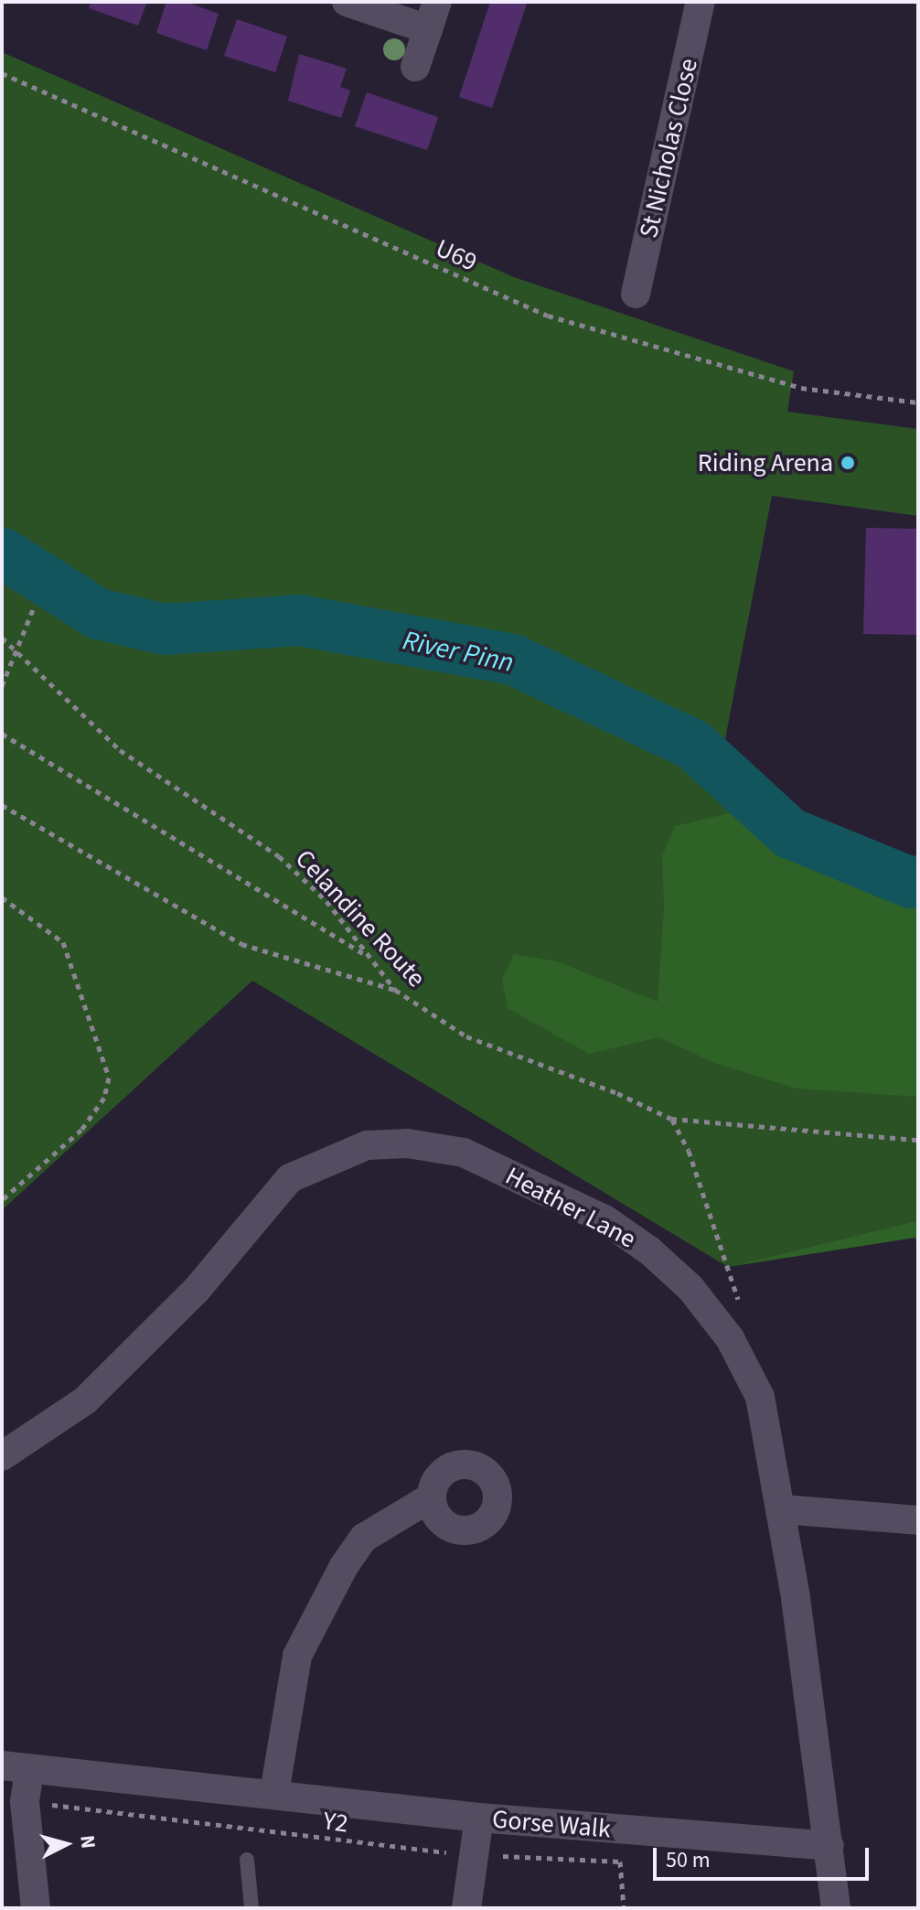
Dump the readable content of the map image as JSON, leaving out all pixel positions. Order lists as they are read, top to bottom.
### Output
{
  "streets": {
    "street": ["St Nicholas Close", "Heather Lane", "Gorse Walk"],
    "path": ["U69", "Celandine Route", "Y2"]
  },
  "crossings": [
    ["Heather Lane", "Gorse Walk"]
  ],
  "water": ["River Pinn"],
  "places": ["Riding Arena"],
  "scale_bar": "50 m",
  "north": "right"
}
